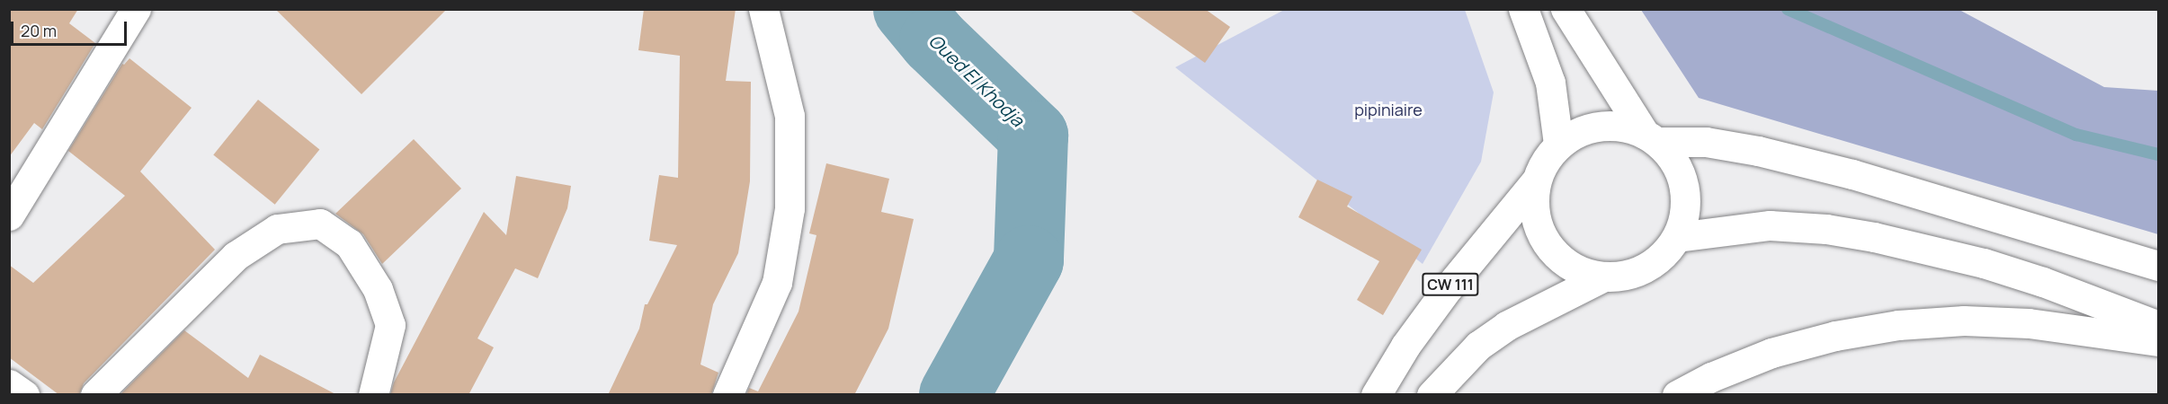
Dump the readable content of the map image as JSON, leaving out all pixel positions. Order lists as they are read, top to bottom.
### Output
{
  "streets": {
    "main road": ["CW 111"]
  },
  "water": ["Oued El Khodja"],
  "parks": ["pipiniaire"],
  "scale_bar": "20 m"
}
